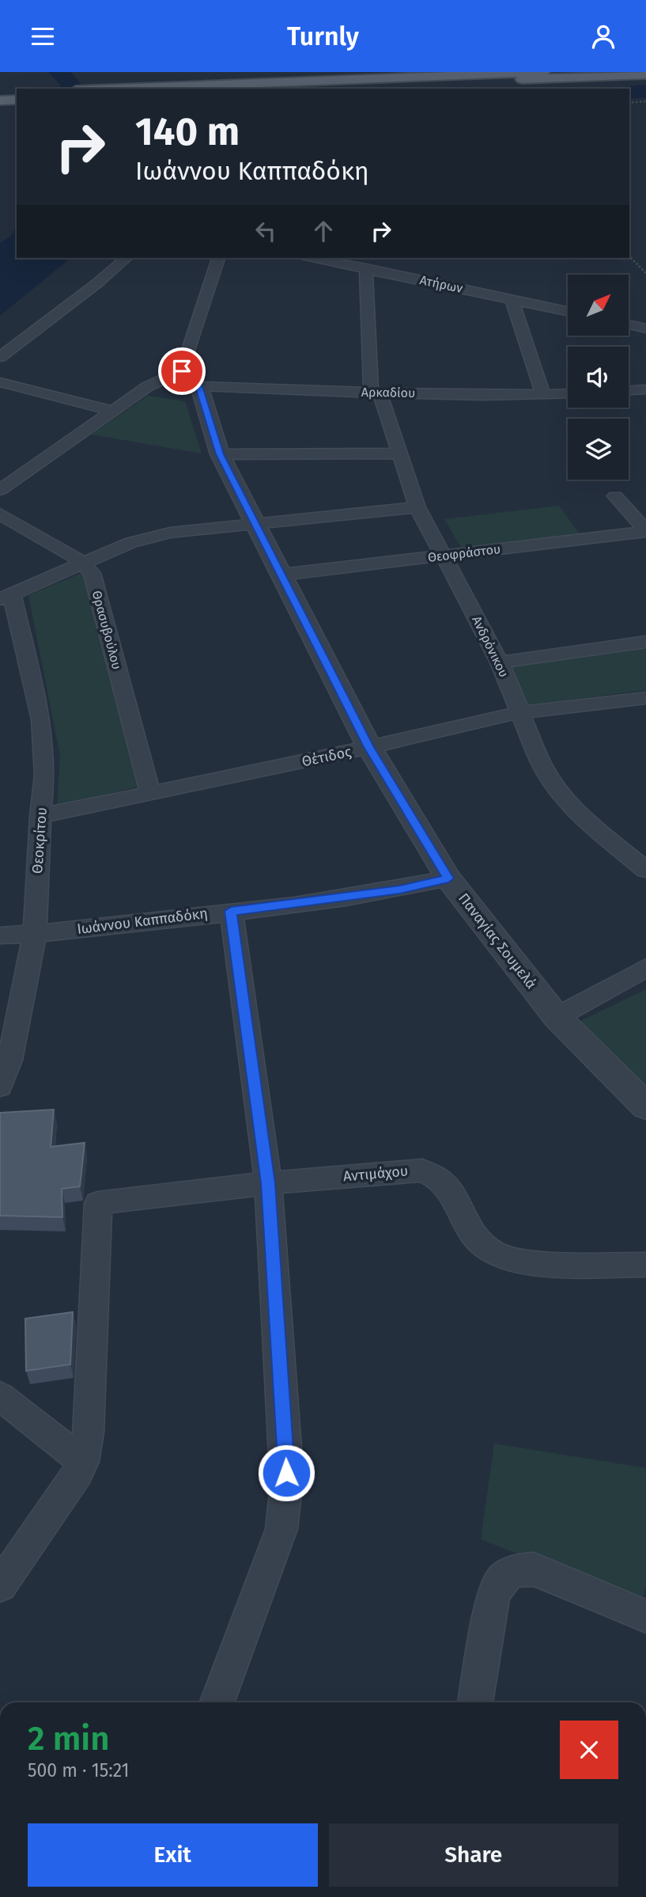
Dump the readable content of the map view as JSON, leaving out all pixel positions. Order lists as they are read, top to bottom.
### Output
{
  "streets": {
    "street": [
      "Ατήρων",
      "Αρκαδίου",
      "Θεοφράστου",
      "Θρασυβούλου",
      "Ανδρόνικου",
      "Θέτιδος",
      "Θεοκρίτου",
      "Ιωάννου Καππαδόκη",
      "Παναγίας Σουμελά",
      "Αντιμάχου"
    ]
  },
  "crossings": [
    ["Ατήρων", "Ανδρόνικου"],
    ["Αρκαδίου", "Ανδρόνικου"],
    ["Αρκαδίου", "Παναγίας Σουμελά"],
    ["Θεοφράστου", "Ανδρόνικου"],
    ["Θεοφράστου", "Παναγίας Σουμελά"],
    ["Θρασυβούλου", "Θέτιδος"],
    ["Ανδρόνικου", "Θέτιδος"],
    ["Θέτιδος", "Θεοκρίτου"],
    ["Θέτιδος", "Παναγίας Σουμελά"],
    ["Θεοκρίτου", "Ιωάννου Καππαδόκη"],
    ["Ιωάννου Καππαδόκη", "Παναγίας Σουμελά"]
  ],
  "north": "top right",
  "page": {
    "header": "Turnly",
    "turn": ["140 m", "Ιωάννου Καππαδόκη"],
    "heading": ["2 min", "500 m · 15:21"],
    "buttons": ["Exit", "Share"]
  }
}
